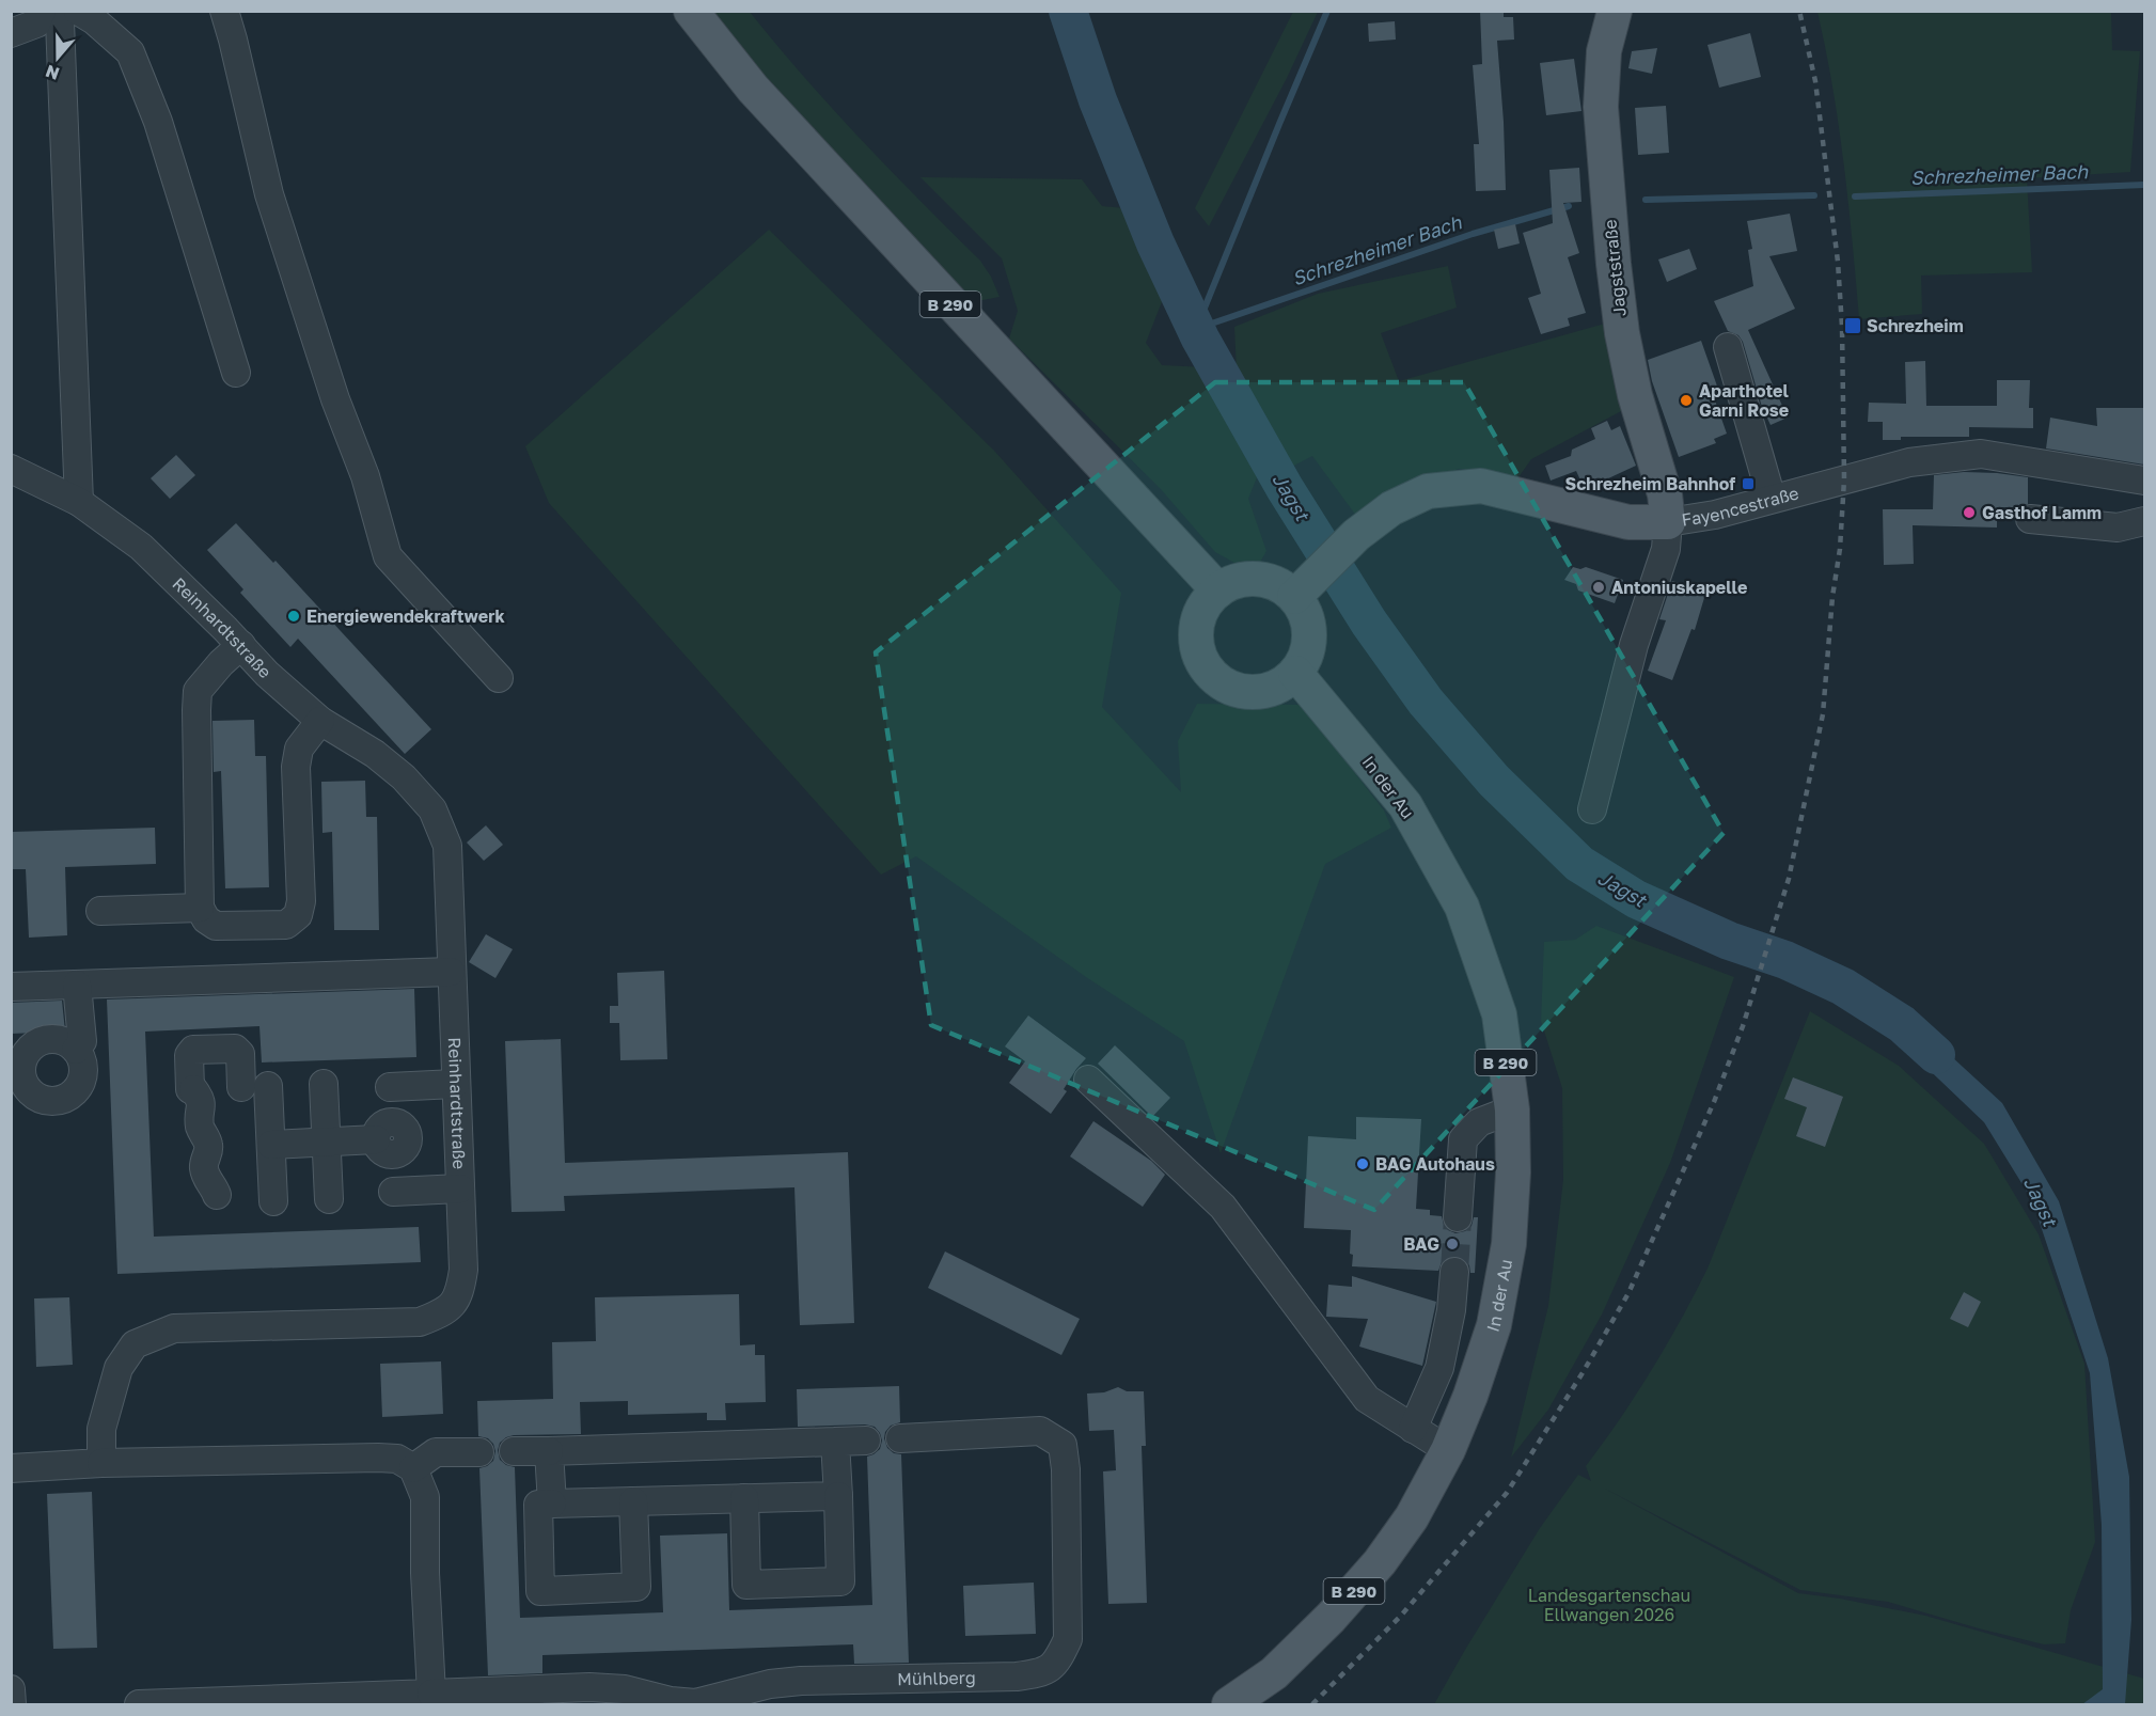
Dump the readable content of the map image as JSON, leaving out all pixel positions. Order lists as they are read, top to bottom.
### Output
{
  "streets": {
    "main road": [
      "Jagststraße",
      "B 290",
      "Fayencestraße",
      "In der Au"
    ],
    "street": ["Reinhardtstraße", "Mühlberg"]
  },
  "crossings": [
    ["Jagststraße", "Fayencestraße"],
    ["B 290", "Fayencestraße"],
    ["B 290", "In der Au"],
    ["Fayencestraße", "In der Au"]
  ],
  "water": ["Schrezheimer Bach", "Jagst"],
  "parks": ["Landesgartenschau Ellwangen 2026"],
  "places": {
    "transit": ["Schrezheim", "Schrezheim Bahnhof"],
    "other": [
      "Aparthotel Garni Rose",
      "Gasthof Lamm",
      "Antoniuskapelle",
      "Energiewendekraftwerk",
      "BAG Autohaus",
      "BAG"
    ]
  },
  "north": "bottom"
}
